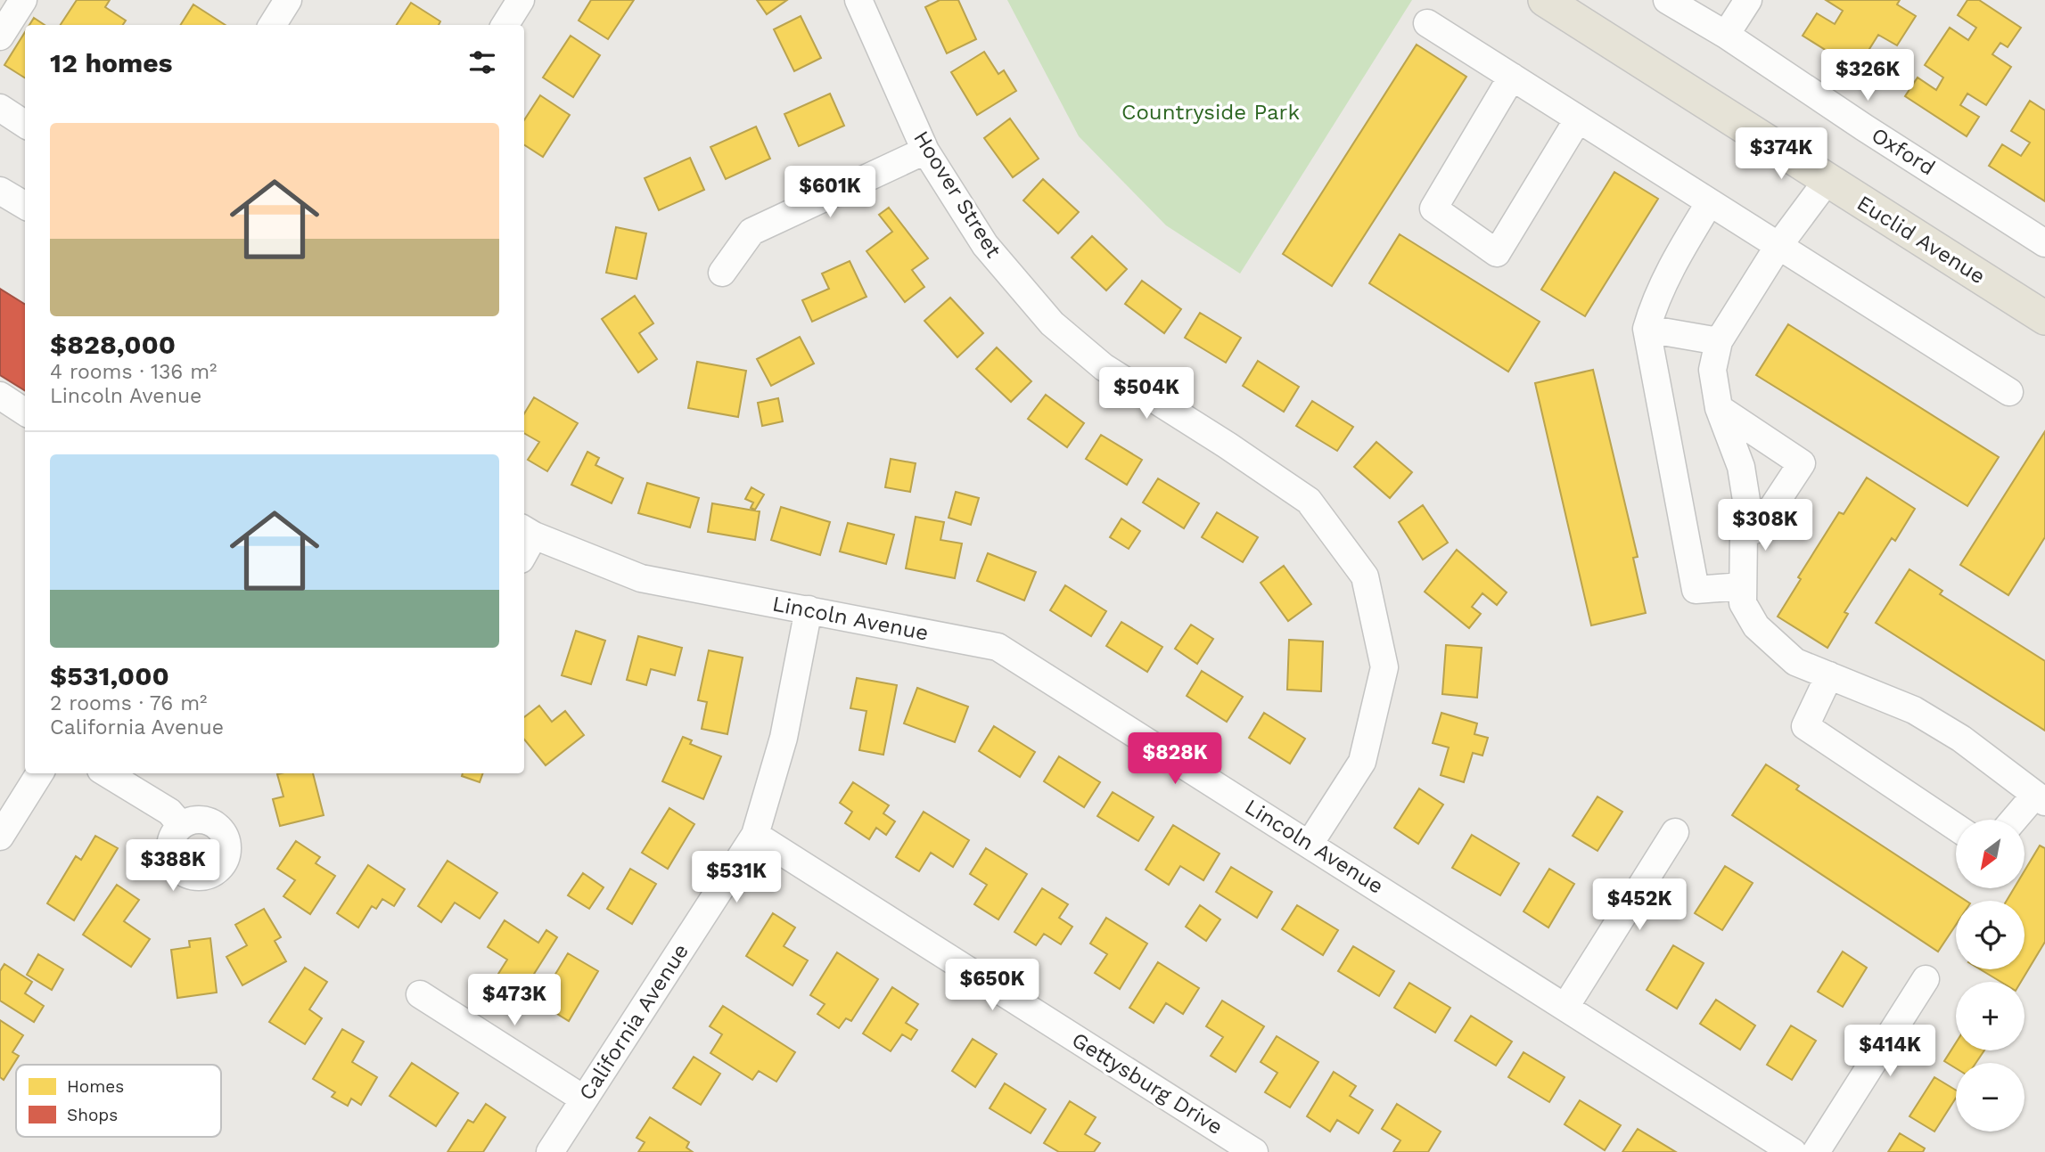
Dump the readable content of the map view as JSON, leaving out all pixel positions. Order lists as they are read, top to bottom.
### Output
{
  "streets": {
    "main road": ["Euclid Avenue"],
    "street": [
      "Oxford",
      "Hoover Street",
      "Lincoln Avenue",
      "California Avenue",
      "Gettysburg Drive"
    ]
  },
  "crossings": [
    ["Hoover Street", "Lincoln Avenue"],
    ["Lincoln Avenue", "California Avenue"],
    ["California Avenue", "Gettysburg Drive"]
  ],
  "parks": ["Countryside Park"],
  "legend": ["Homes", "Shops"],
  "north": "bottom left",
  "page": {
    "heading": "12 homes",
    "price": [
      "$326K",
      "$374K",
      "$601K",
      "$504K",
      "$308K",
      "$828K",
      "$388K",
      "$531K",
      "$452K",
      "$650K",
      "$473K",
      "$414K"
    ],
    "list": [
      {
        "name": "$828,000",
        "note": "4 rooms · 136 m² · Lincoln Avenue"
      },
      {
        "name": "$531,000",
        "note": "2 rooms · 76 m² · California Avenue"
      }
    ],
    "map_buttons": ["+", "−"]
  }
}
